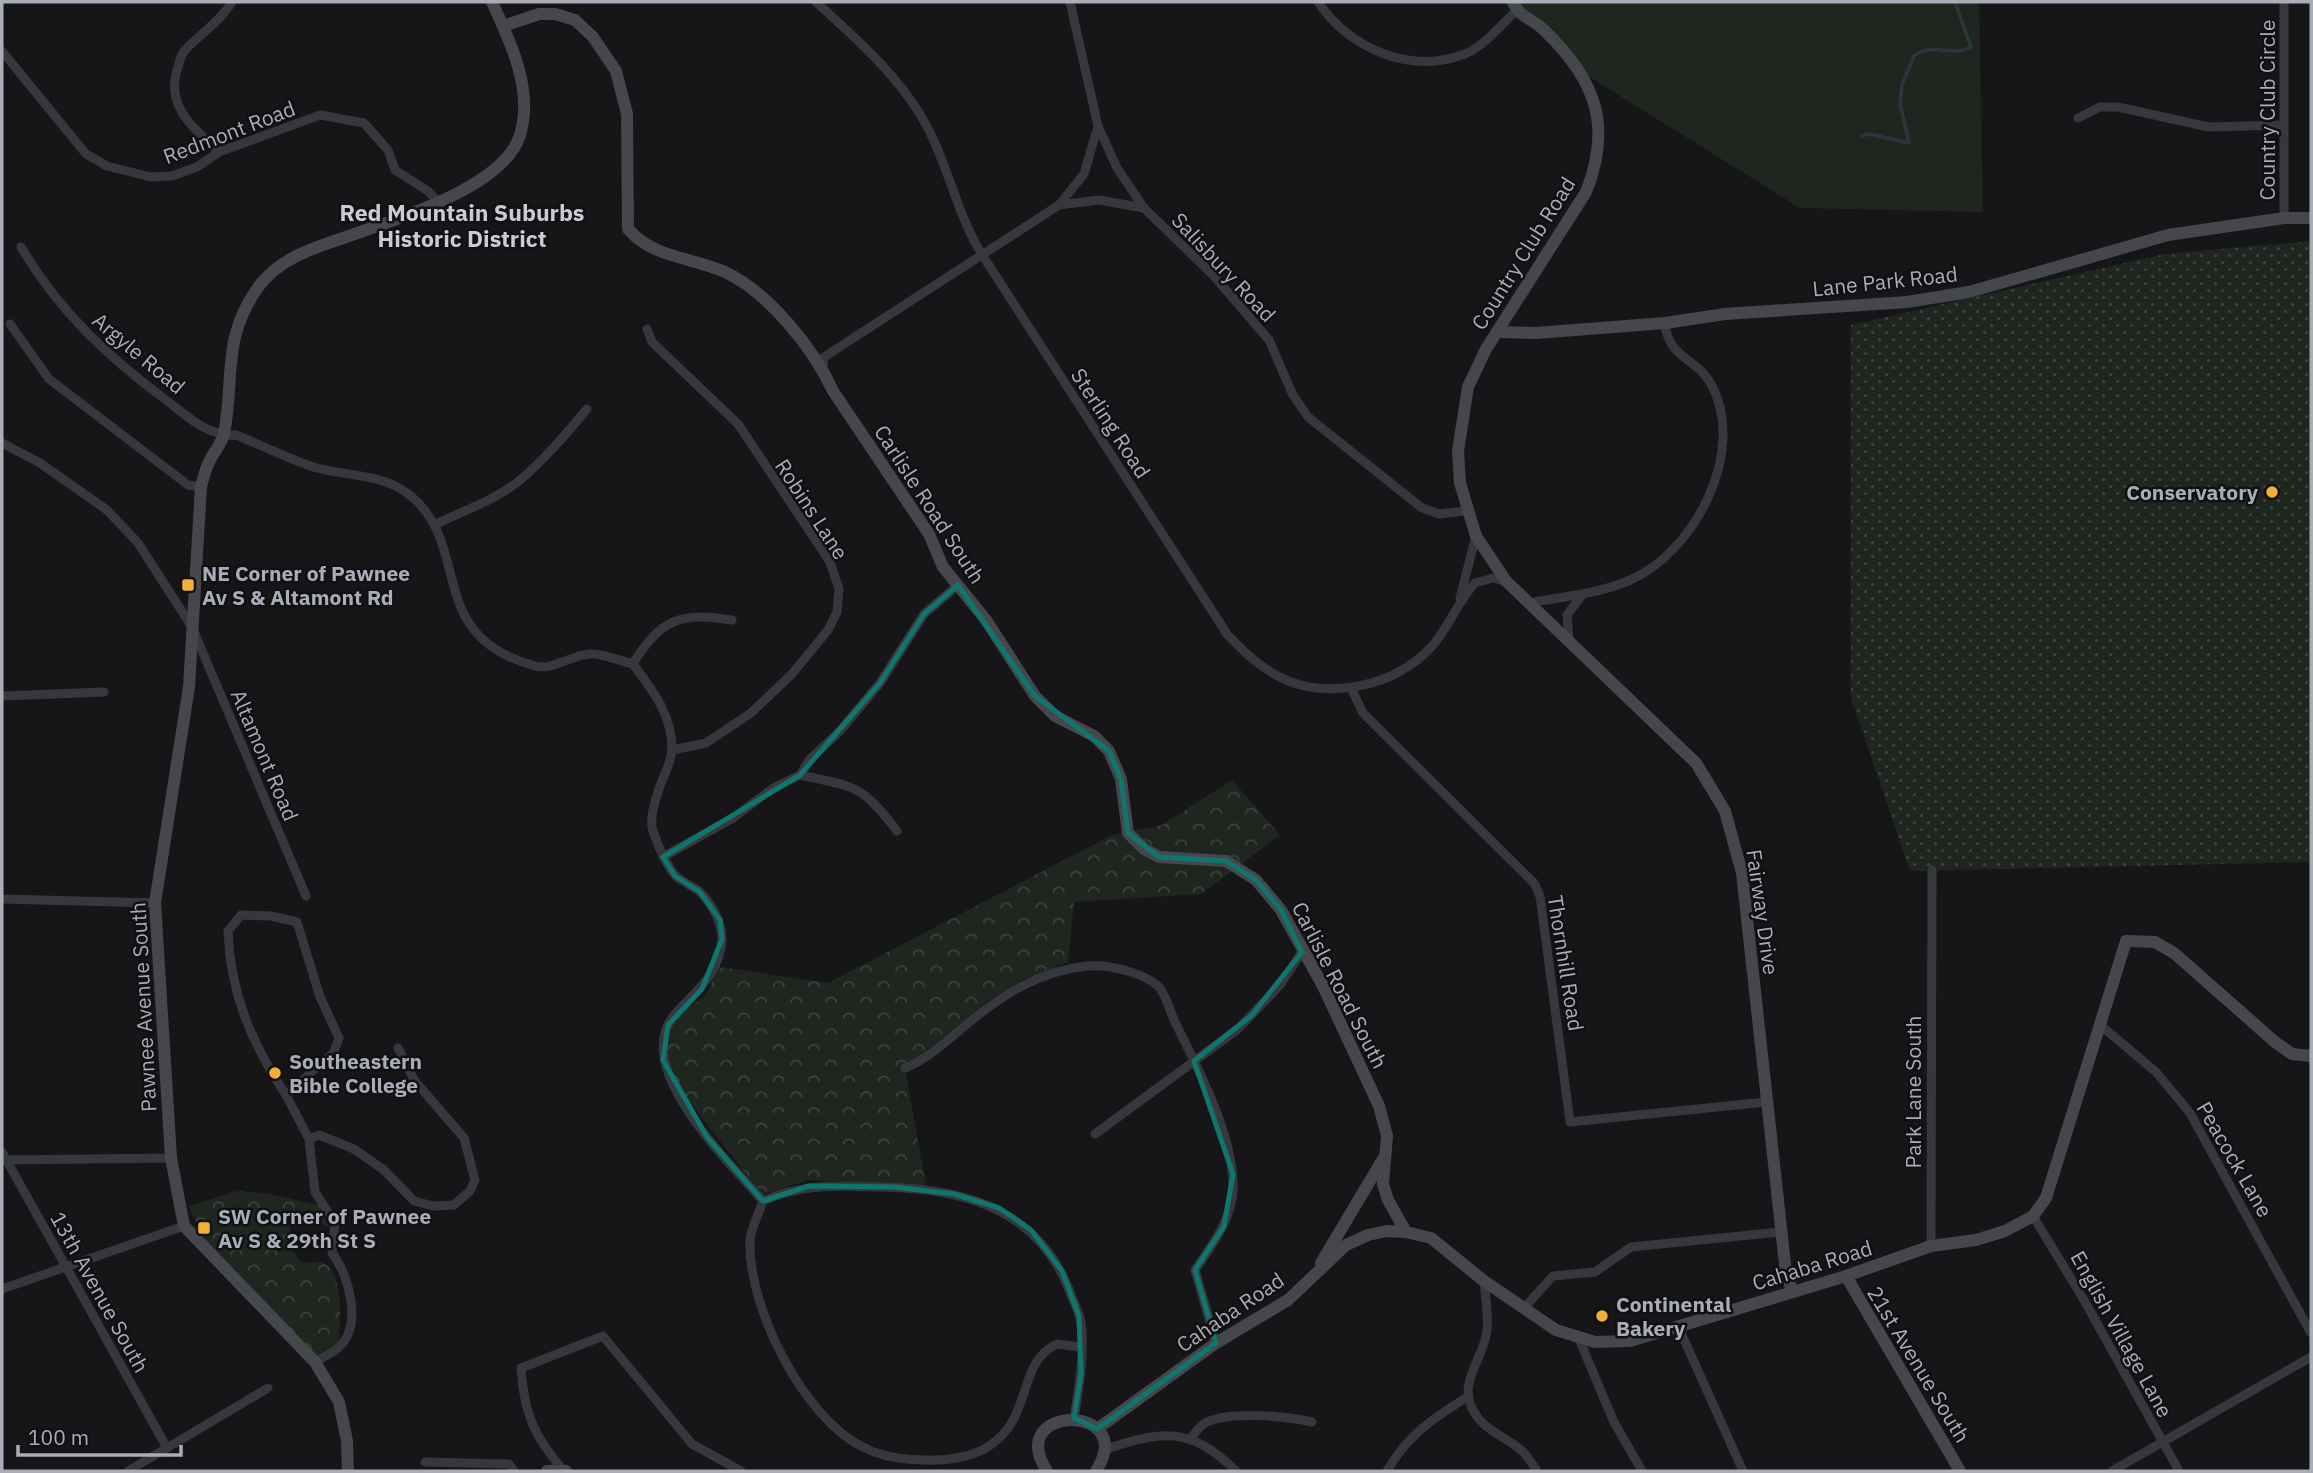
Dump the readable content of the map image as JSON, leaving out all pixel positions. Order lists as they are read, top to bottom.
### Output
{
  "streets": {
    "street": [
      "Country Club Circle",
      "Redmont Road",
      "Country Club Road",
      "Salisbury Road",
      "Lane Park Road",
      "Argyle Road",
      "Sterling Road",
      "Carlisle Road South",
      "Robins Lane",
      "Altamont Road",
      "Fairway Drive",
      "Thornhill Road",
      "Pawnee Avenue South",
      "Park Lane South",
      "Peacock Lane",
      "Cahaba Road",
      "13th Avenue South",
      "English Village Lane",
      "21st Avenue South"
    ]
  },
  "crossings": [
    ["Country Club Circle", "Lane Park Road"],
    ["Country Club Road", "Salisbury Road"],
    ["Country Club Road", "Lane Park Road"],
    ["Country Club Road", "Fairway Drive"],
    ["Salisbury Road", "Fairway Drive"],
    ["Argyle Road", "Pawnee Avenue South"],
    ["Sterling Road", "Fairway Drive"],
    ["Sterling Road", "Thornhill Road"],
    ["Carlisle Road South", "Cahaba Road"],
    ["Altamont Road", "Pawnee Avenue South"],
    ["Fairway Drive", "Thornhill Road"],
    ["Fairway Drive", "Cahaba Road"],
    ["Park Lane South", "Cahaba Road"],
    ["Cahaba Road", "English Village Lane"],
    ["Cahaba Road", "21st Avenue South"]
  ],
  "districts": ["Red Mountain Suburbs Historic District"],
  "places": {
    "other": ["Conservatory", "Southeastern Bible College", "Continental Bakery"],
    "transit": ["NE Corner of Pawnee Av S & Altamont Rd", "SW Corner of Pawnee Av S & 29th St S"]
  },
  "scale_bar": "100 m"
}
